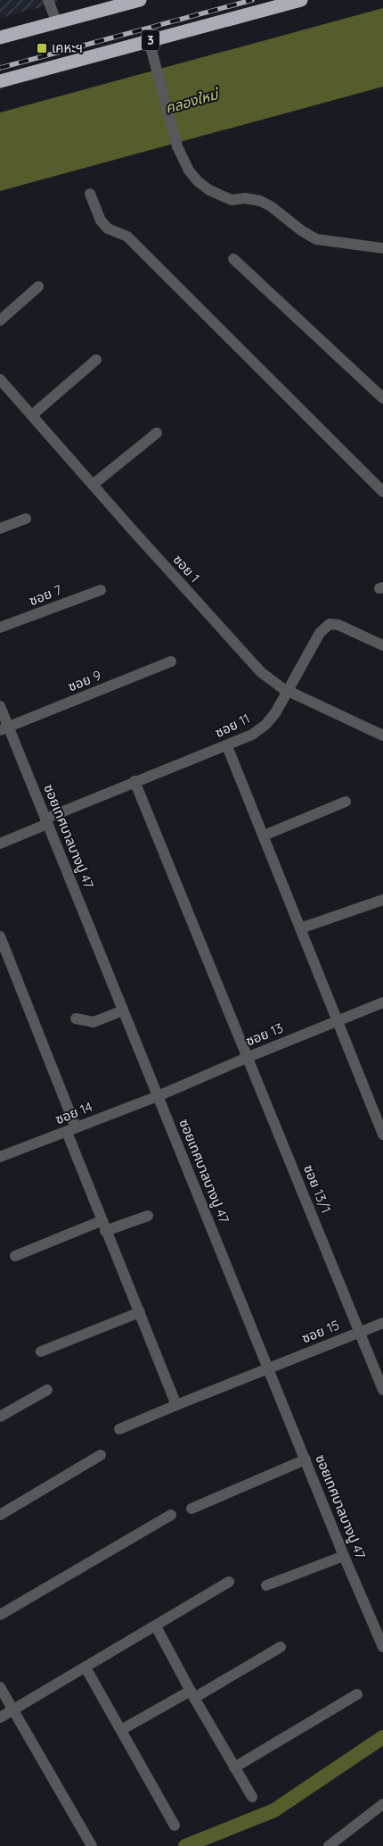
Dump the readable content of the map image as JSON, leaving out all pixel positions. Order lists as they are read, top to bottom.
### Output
{
  "streets": {
    "highway": ["3"],
    "street": [
      "ซอย 1",
      "ซอย 7",
      "ซอย 9",
      "ซอย 11",
      "ซอยเทศบาลบางปู 47",
      "ซอย 13",
      "ซอย 14",
      "ซอย 13/1",
      "ซอย 15"
    ]
  },
  "crossings": [
    ["ซอย 1", "ซอย 11"],
    ["ซอย 9", "ซอยเทศบาลบางปู 47"],
    ["ซอย 11", "ซอยเทศบาลบางปู 47"],
    ["ซอย 11", "ซอย 13/1"],
    ["ซอยเทศบาลบางปู 47", "ซอย 13"],
    ["ซอยเทศบาลบางปู 47", "ซอย 14"],
    ["ซอยเทศบาลบางปู 47", "ซอย 15"],
    ["ซอย 13", "ซอย 14"],
    ["ซอย 13", "ซอย 13/1"],
    ["ซอย 13/1", "ซอย 15"]
  ],
  "water": ["คลองใหม่"],
  "places": {
    "transit": ["เคหะฯ"]
  }
}
